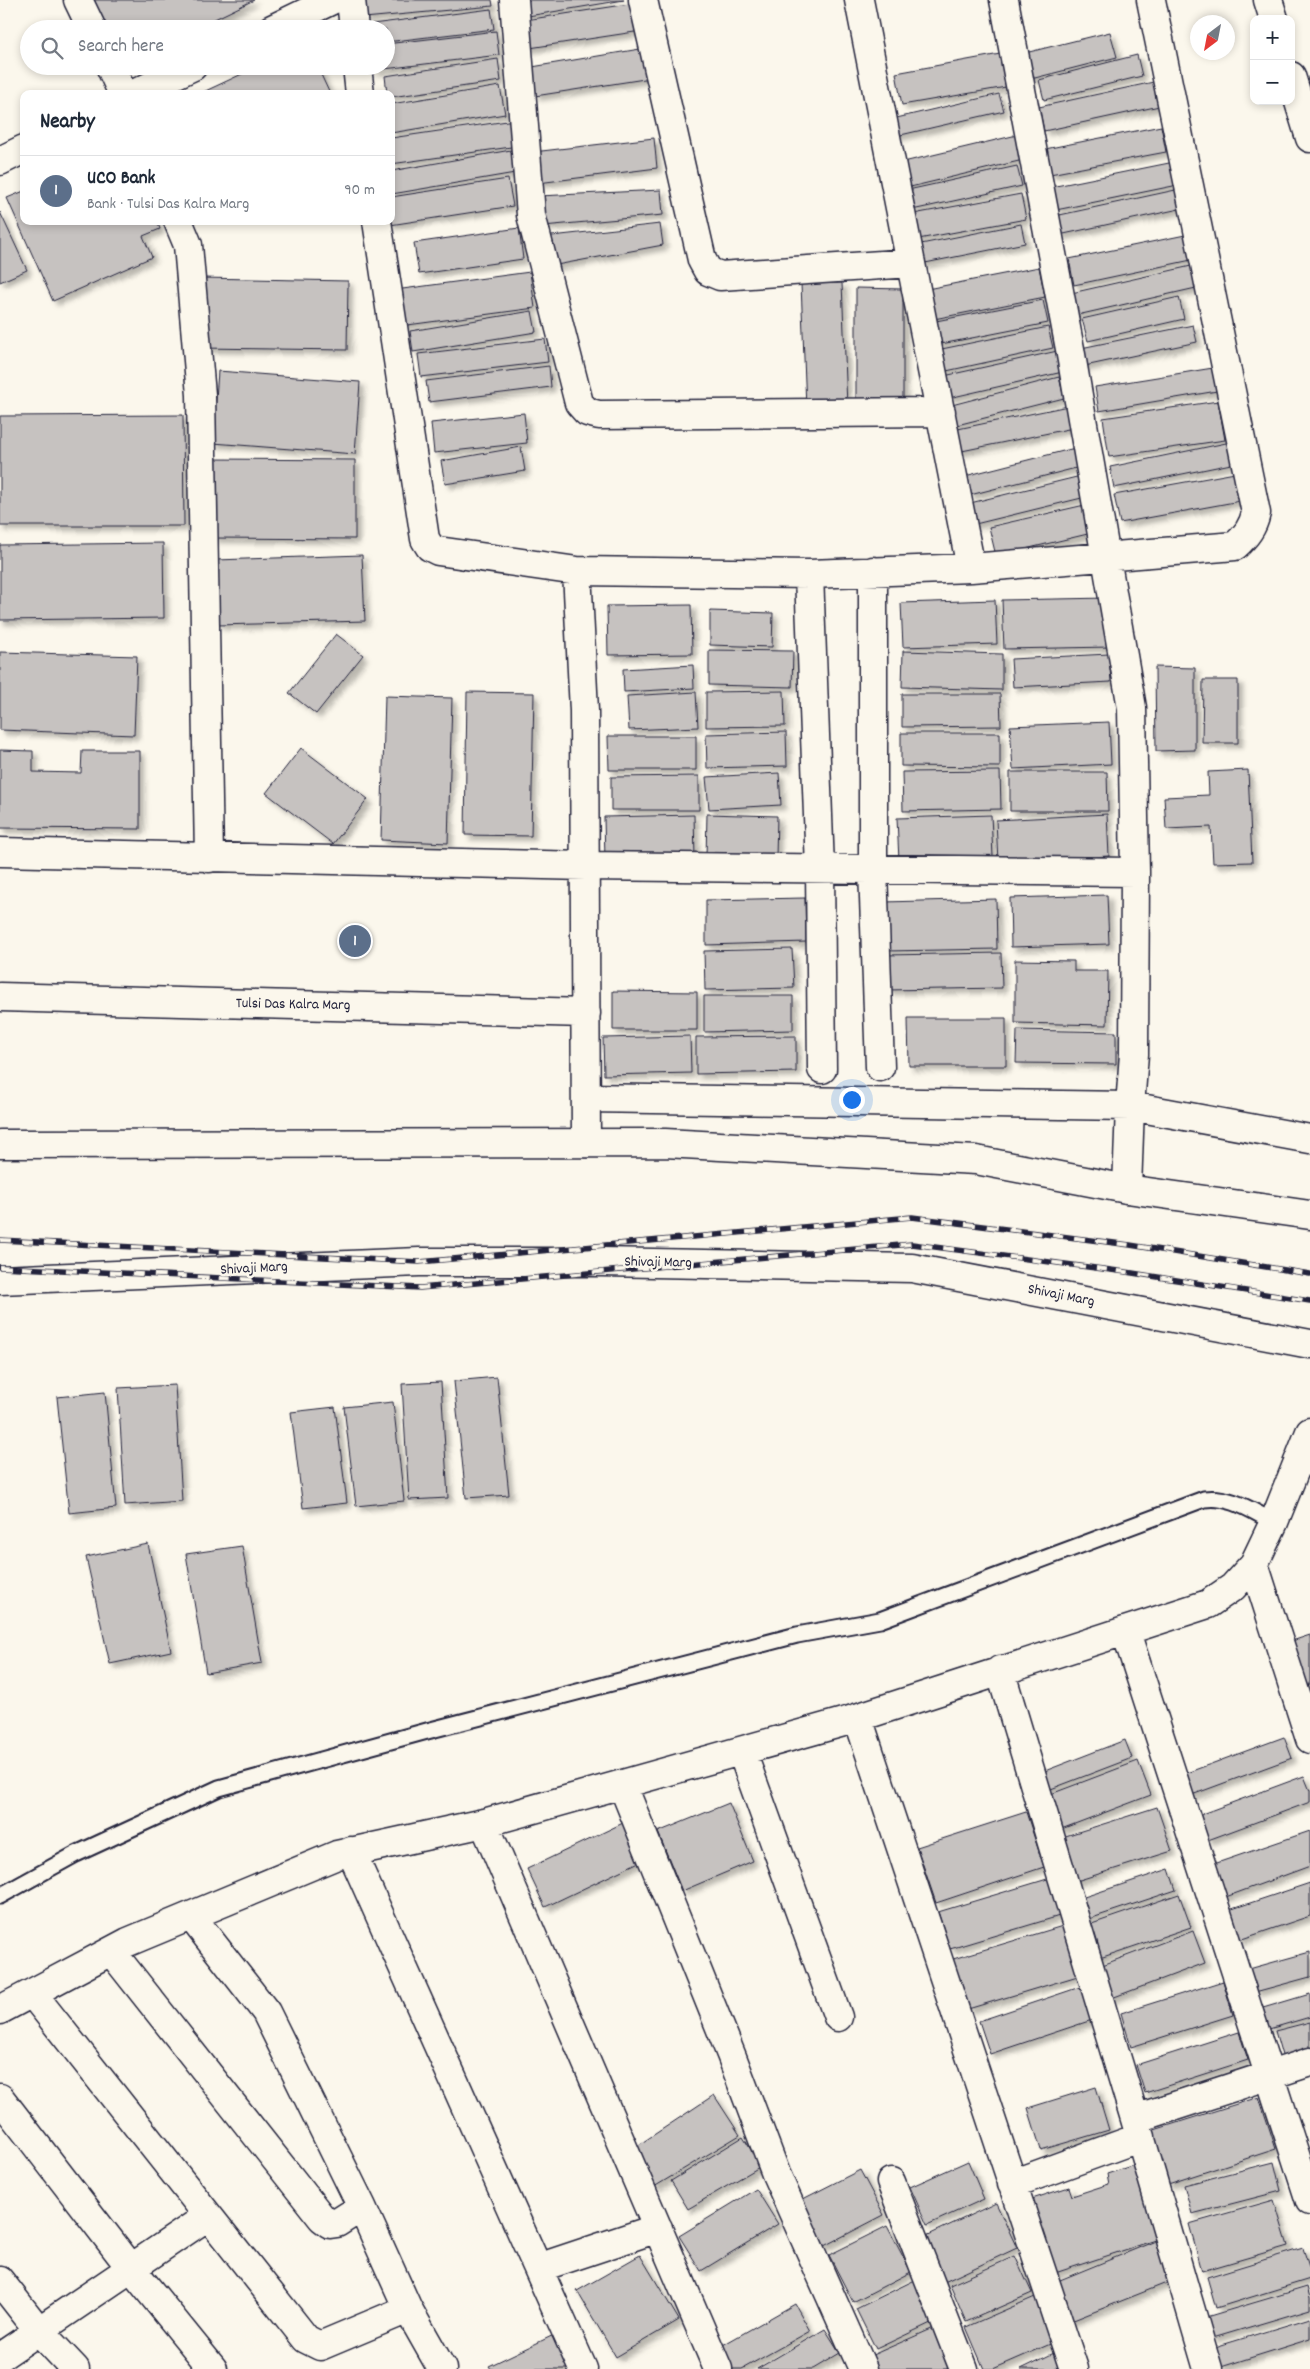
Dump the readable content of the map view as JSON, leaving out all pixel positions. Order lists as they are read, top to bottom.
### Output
{
  "streets": {
    "street": ["Tulsi Das Kalra Marg", "Shivaji Marg"]
  },
  "north": "bottom left",
  "page": {
    "map_buttons": ["+", "−"],
    "search": "Search here",
    "heading": "Nearby",
    "list": [
      {
        "mark": "1",
        "name": "UCO Bank",
        "note": "Bank · Tulsi Das Kalra Marg",
        "value": "90 m"
      }
    ],
    "pins": "1"
  }
}
